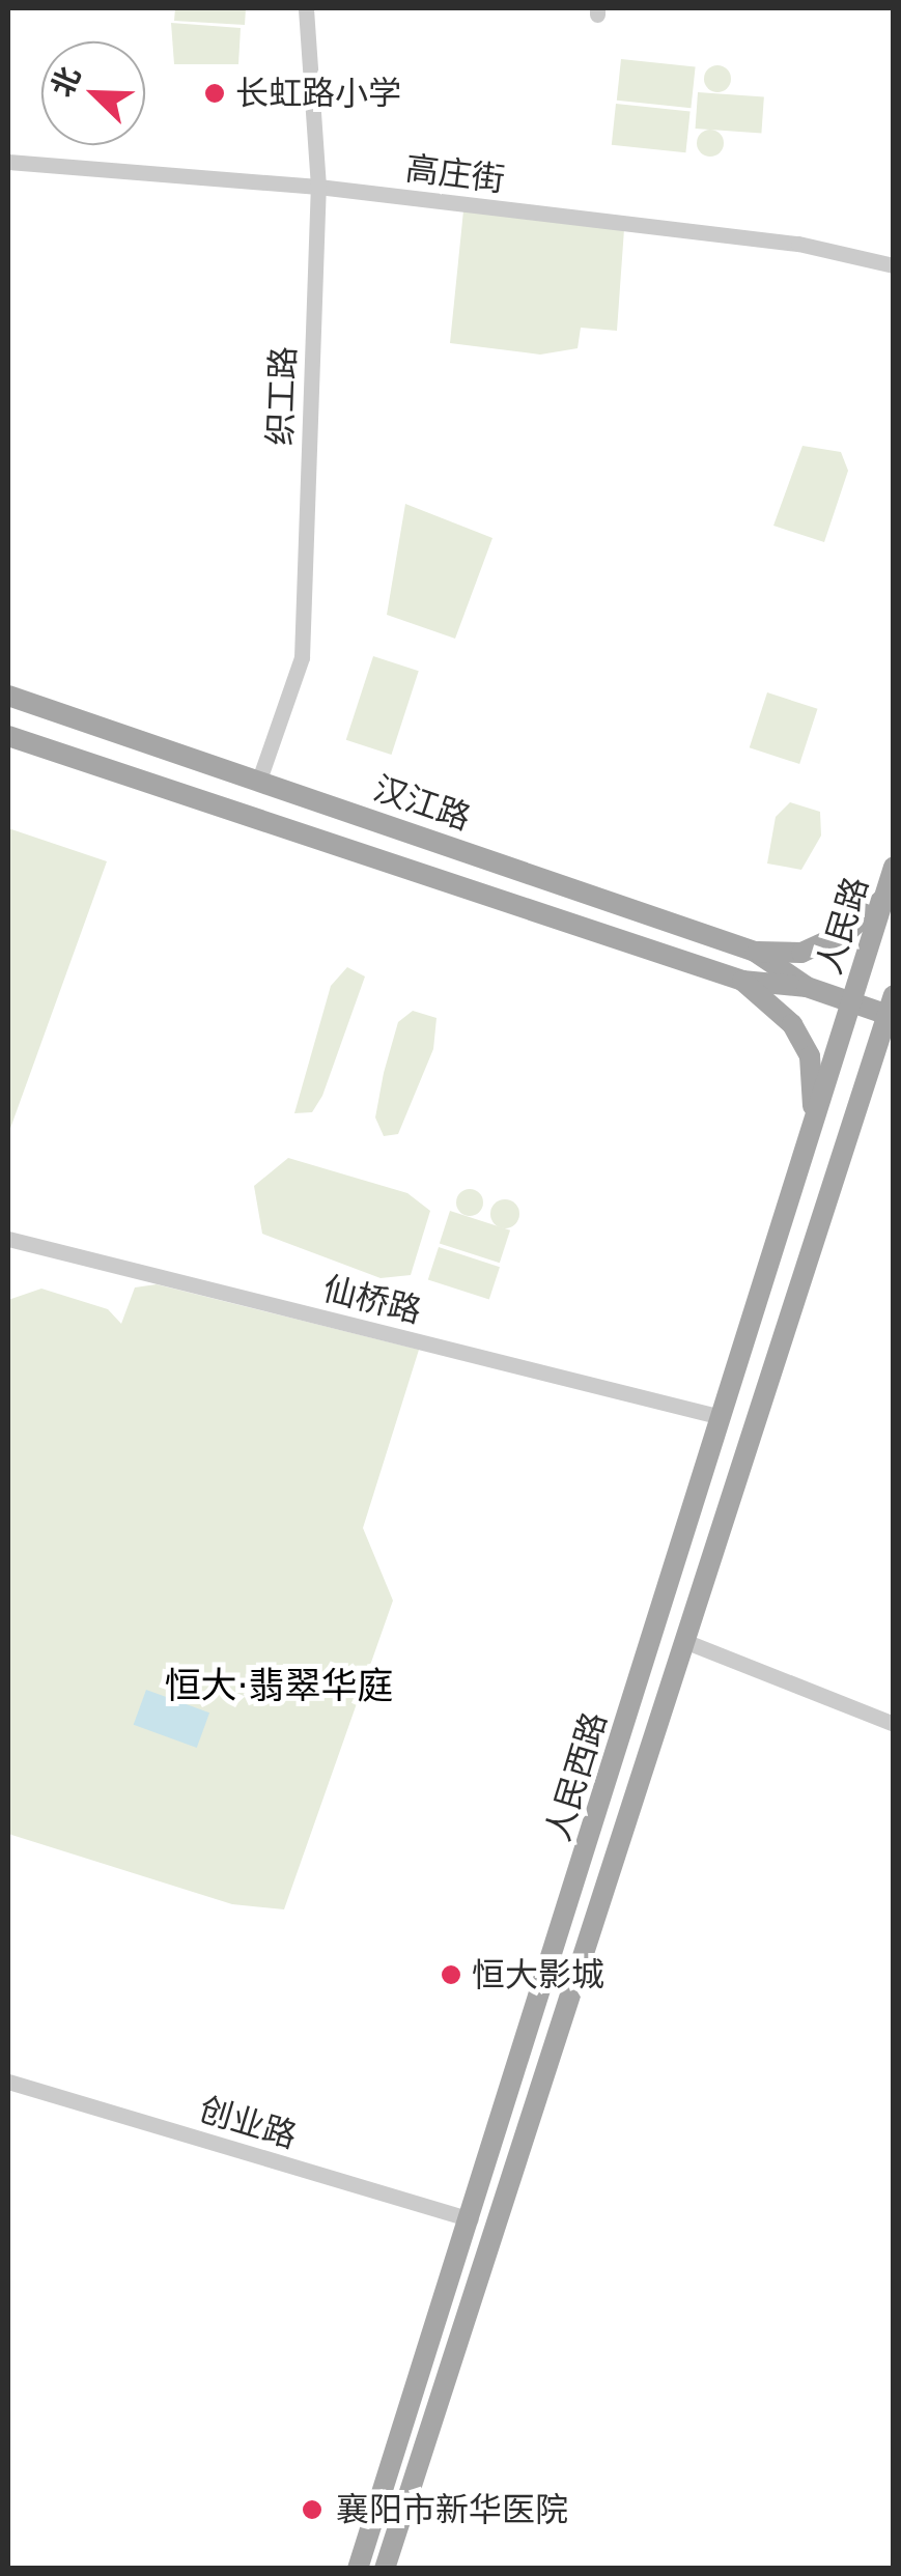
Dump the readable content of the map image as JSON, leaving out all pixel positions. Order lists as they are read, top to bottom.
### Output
{
  "streets": {
    "main road": ["汉江路", "人民路", "人民西路"],
    "street": [
      "高庄街",
      "织工路",
      "仙桥路",
      "创业路"
    ]
  },
  "crossings": [
    ["高庄街", "织工路"],
    ["织工路", "汉江路"],
    ["汉江路", "人民路"],
    ["汉江路", "人民西路"],
    ["人民路", "人民西路"],
    ["仙桥路", "人民西路"],
    ["人民西路", "创业路"]
  ],
  "districts": ["恒大·翡翠华庭"],
  "places": ["长虹路小学", "恒大影城", "襄阳市新华医院"],
  "north": "top left"
}
